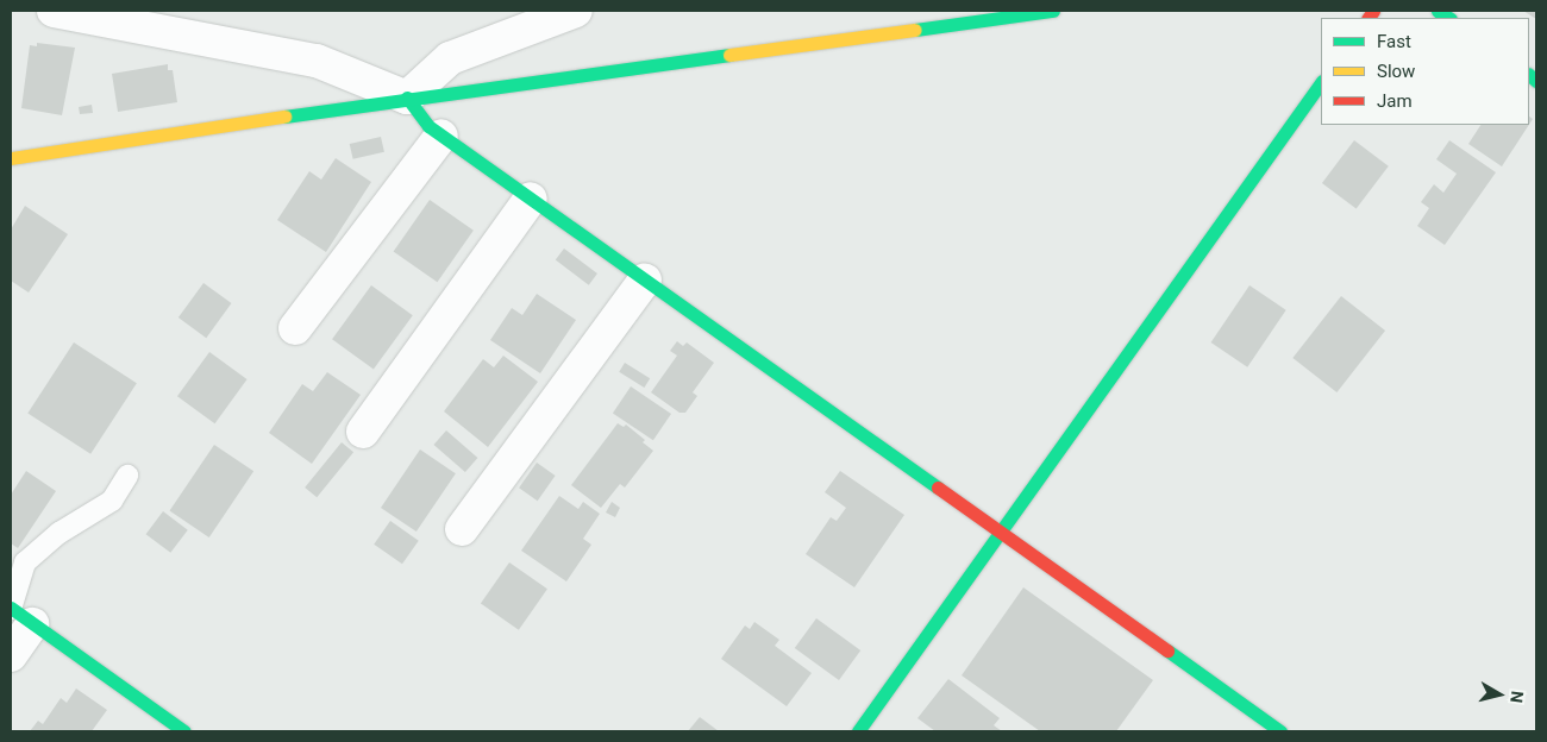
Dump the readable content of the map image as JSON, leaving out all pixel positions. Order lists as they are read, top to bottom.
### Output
{
  "legend": ["Fast", "Slow", "Jam"],
  "north": "right"
}
